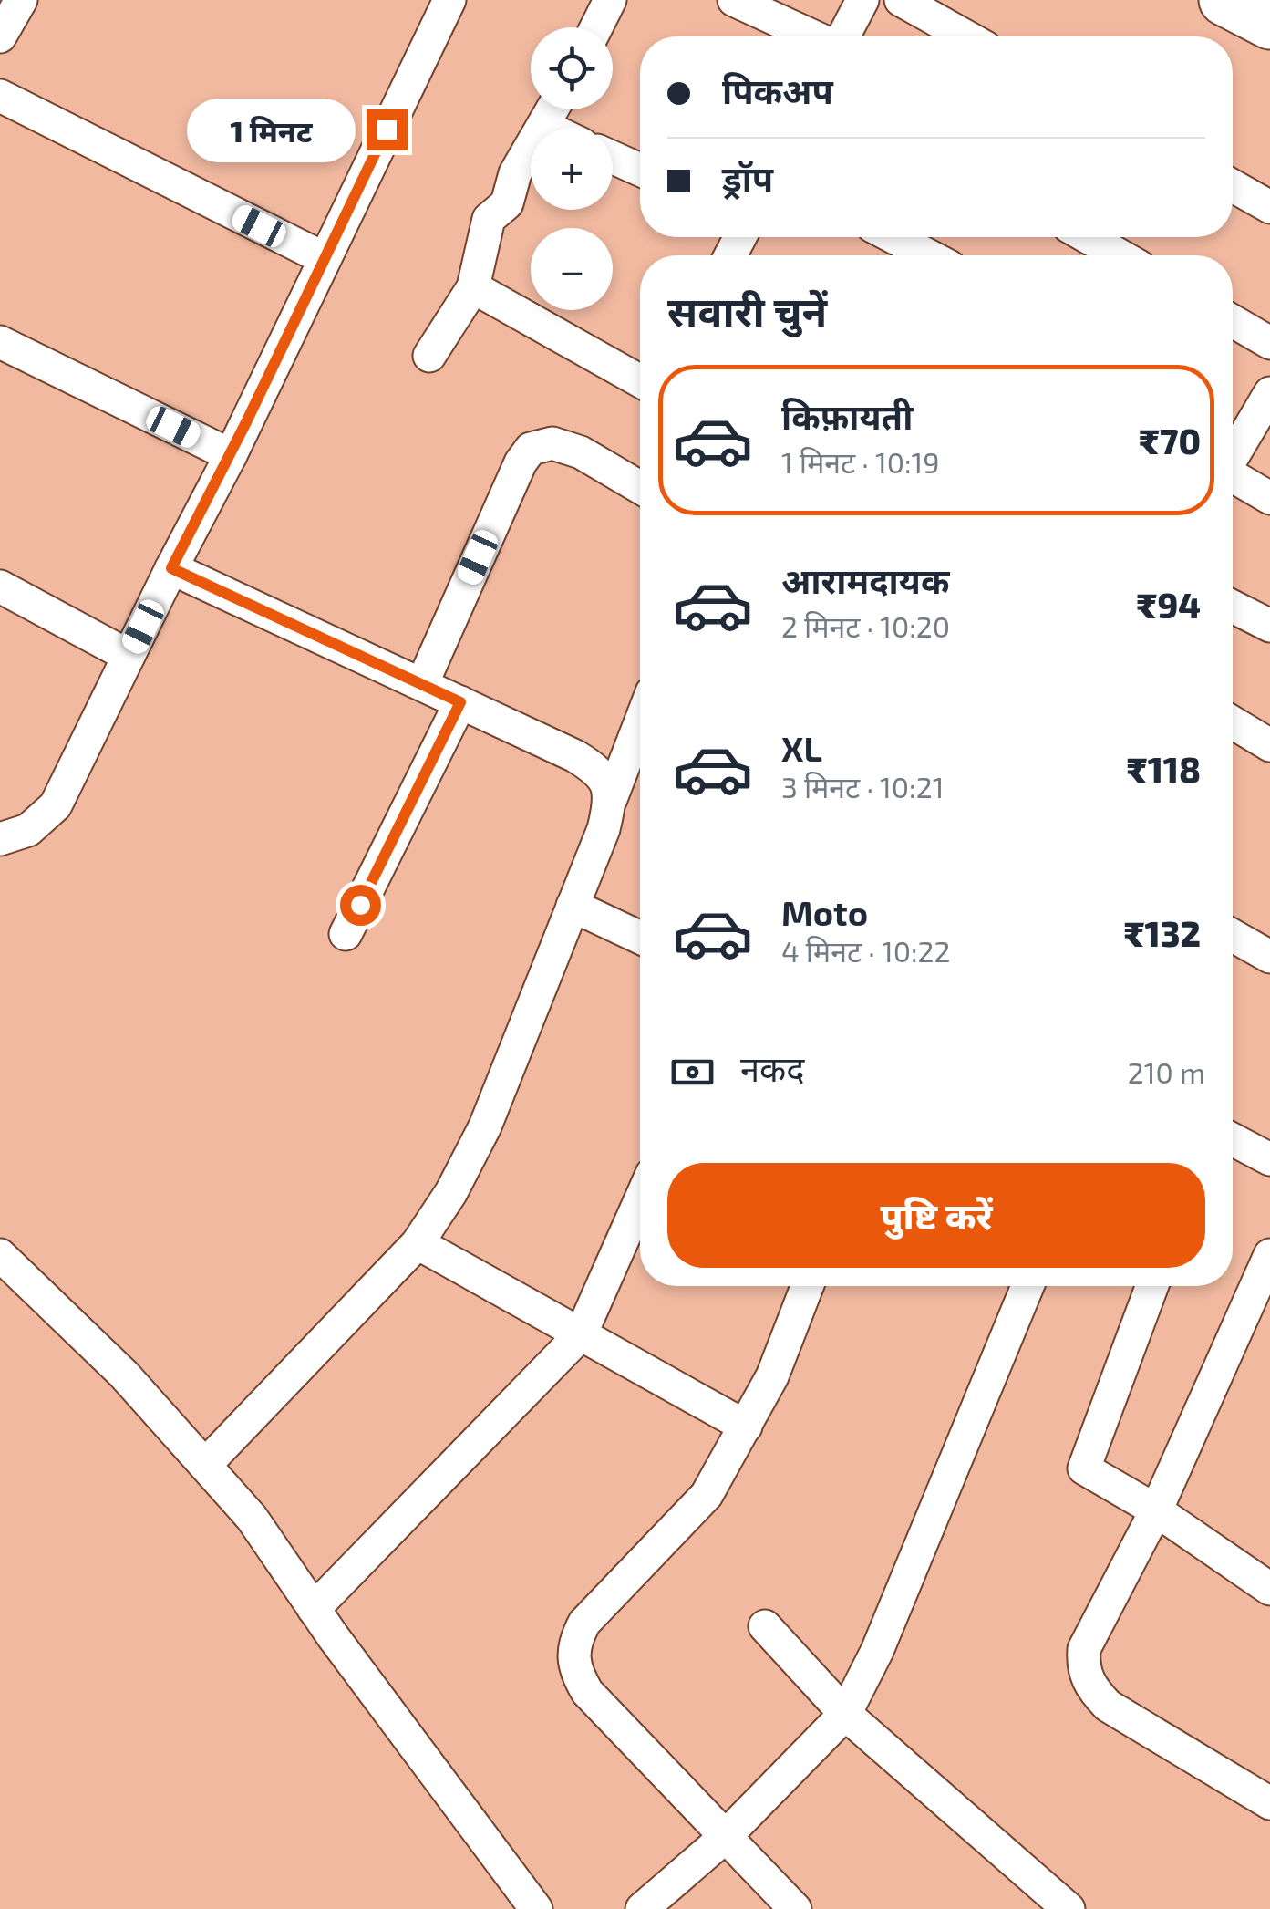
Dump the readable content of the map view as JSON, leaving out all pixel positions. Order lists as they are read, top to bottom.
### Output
{
  "page": {
    "map_buttons": ["+", "−"],
    "banner": ["पिकअप", "ड्रॉप"],
    "bubble": "1 मिनट",
    "heading": "सवारी चुनें",
    "list": [
      {
        "name": "किफ़ायती",
        "note": "1 मिनट · 10:19",
        "value": "₹70"
      },
      {
        "name": "आरामदायक",
        "note": "2 मिनट · 10:20",
        "value": "₹94"
      },
      {
        "name": "XL",
        "note": "3 मिनट · 10:21",
        "value": "₹118"
      },
      {
        "name": "Moto",
        "note": "4 मिनट · 10:22",
        "value": "₹132"
      }
    ],
    "pay": ["नकद", "210 m"],
    "buttons": "पुष्टि करें"
  }
}
